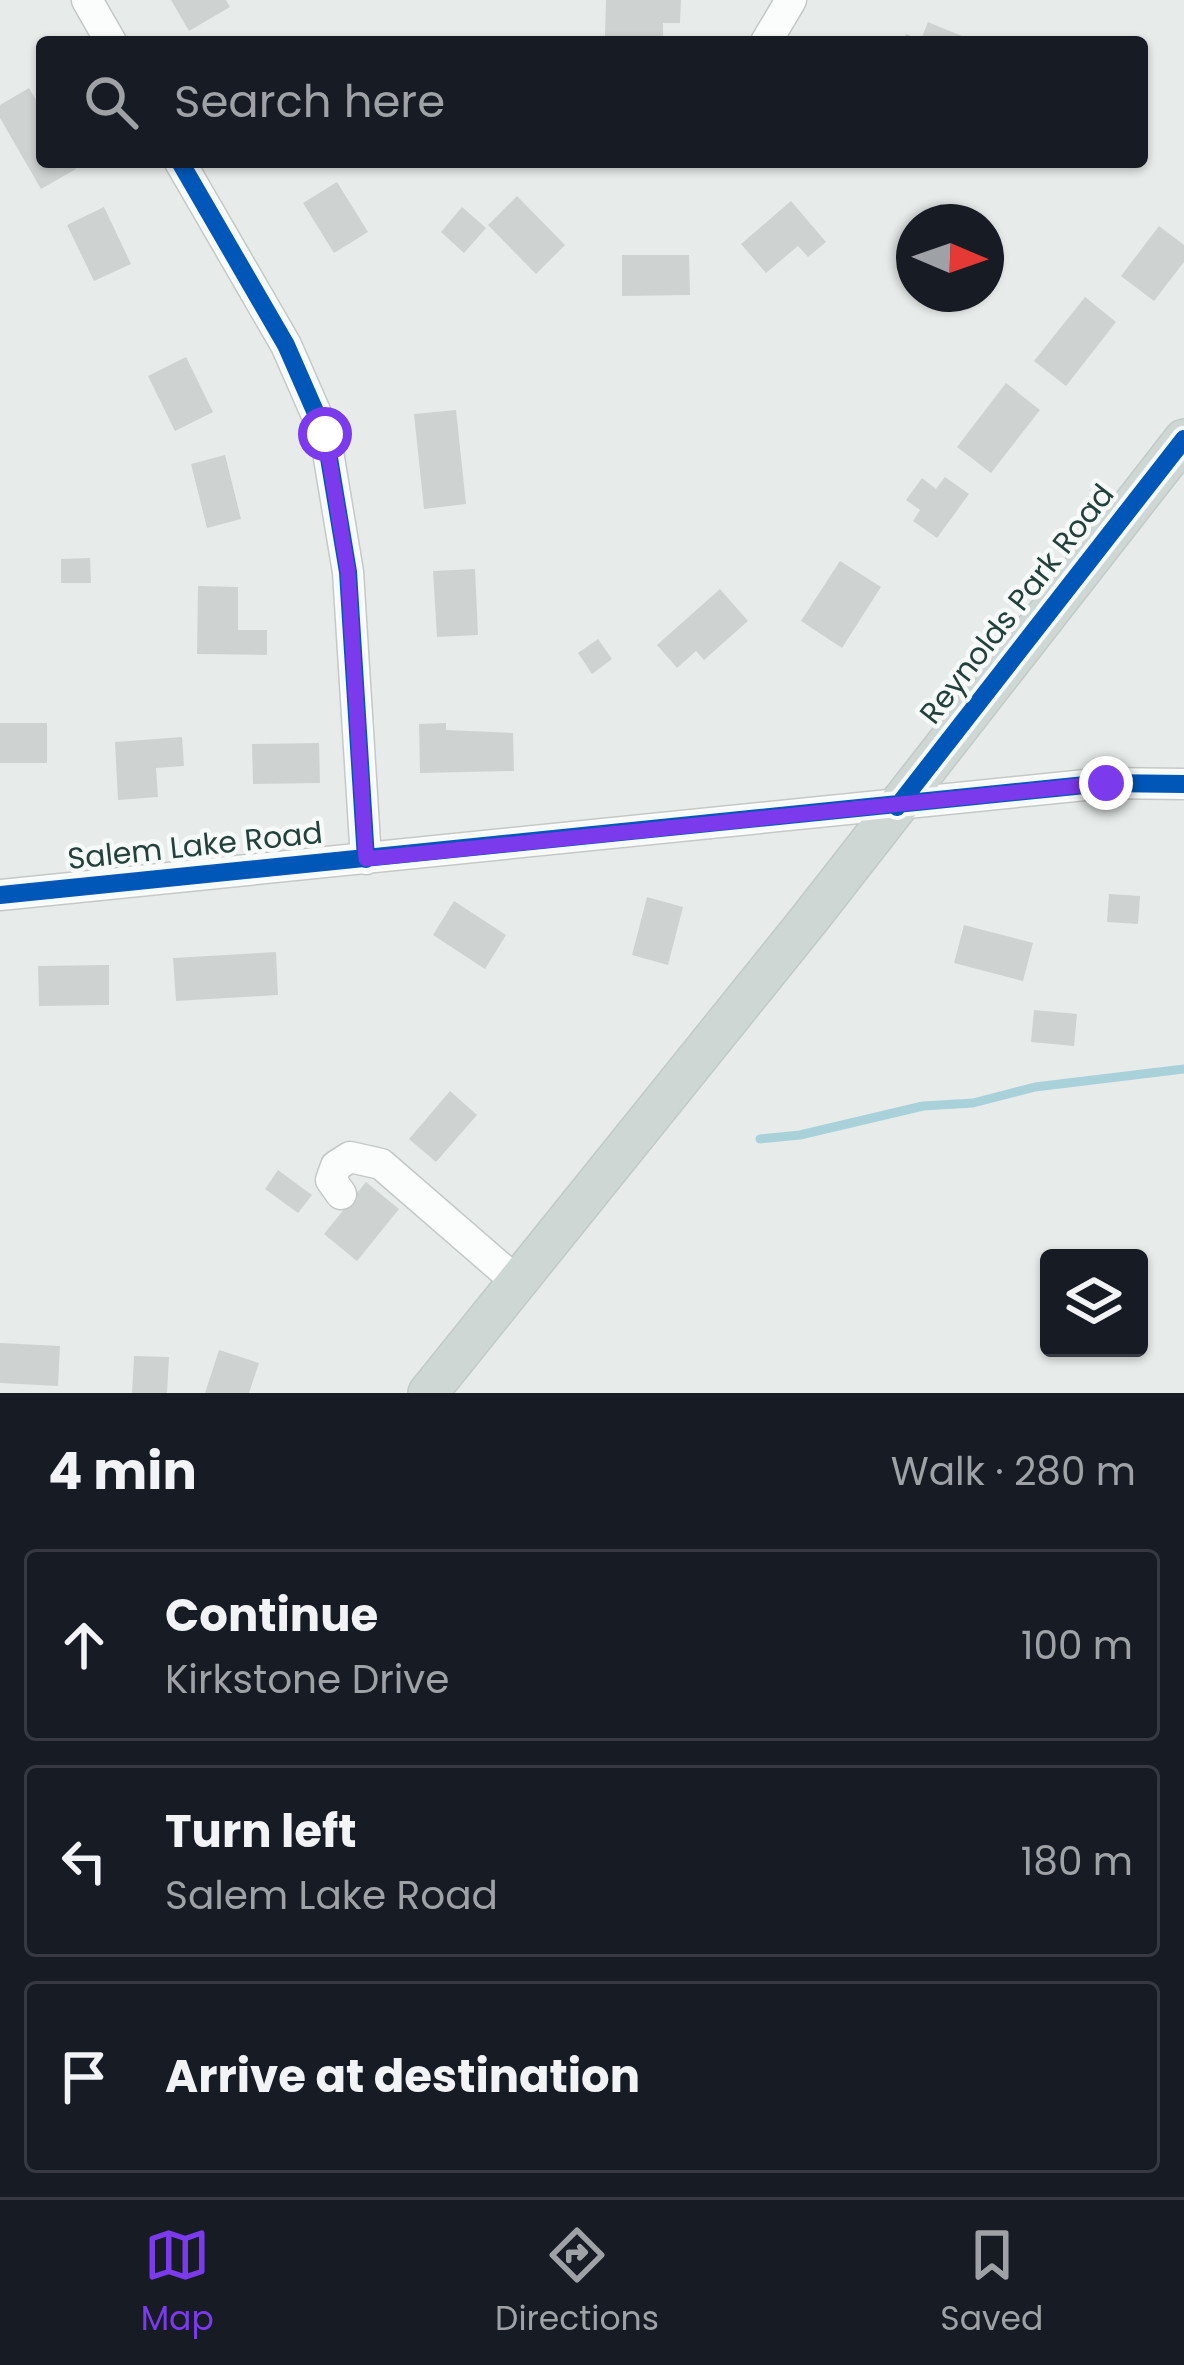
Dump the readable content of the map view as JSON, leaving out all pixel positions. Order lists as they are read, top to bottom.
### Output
{
  "streets": {
    "main road": ["Reynolds Park Road"],
    "street": ["Salem Lake Road"]
  },
  "crossings": [
    ["Reynolds Park Road", "Salem Lake Road"]
  ],
  "north": "right",
  "page": {
    "search": "Search here",
    "heading": ["4 min", "Walk · 280 m"],
    "list": [
      ["Continue", "Kirkstone Drive", "100 m"],
      ["Turn left", "Salem Lake Road", "180 m"],
      "Arrive at destination"
    ],
    "nav": ["Map", "Directions", "Saved"]
  }
}
